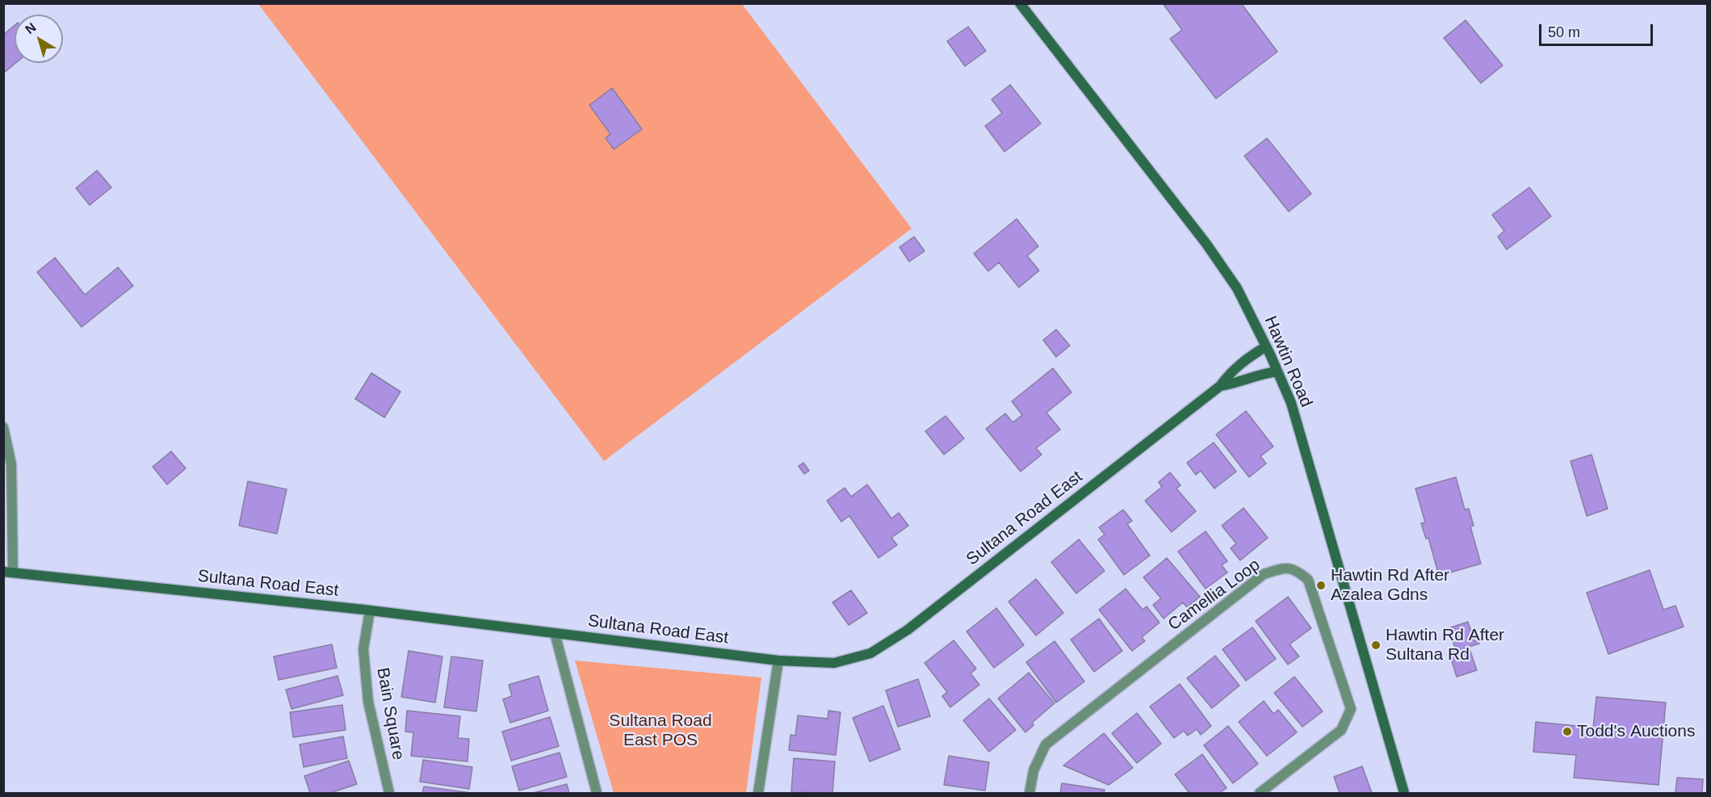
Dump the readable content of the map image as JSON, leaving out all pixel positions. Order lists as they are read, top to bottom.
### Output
{
  "streets": {
    "street": [
      "Hawtin Road",
      "Sultana Road East",
      "Camellia Loop",
      "Bain Square"
    ]
  },
  "crossings": [
    ["Hawtin Road", "Sultana Road East"],
    ["Sultana Road East", "Bain Square"]
  ],
  "parks": ["Sultana Road East POS"],
  "places": ["Hawtin Rd After Azalea Gdns", "Hawtin Rd After Sultana Rd", "Todd's Auctions"],
  "scale_bar": "50 m",
  "north": "top left"
}
